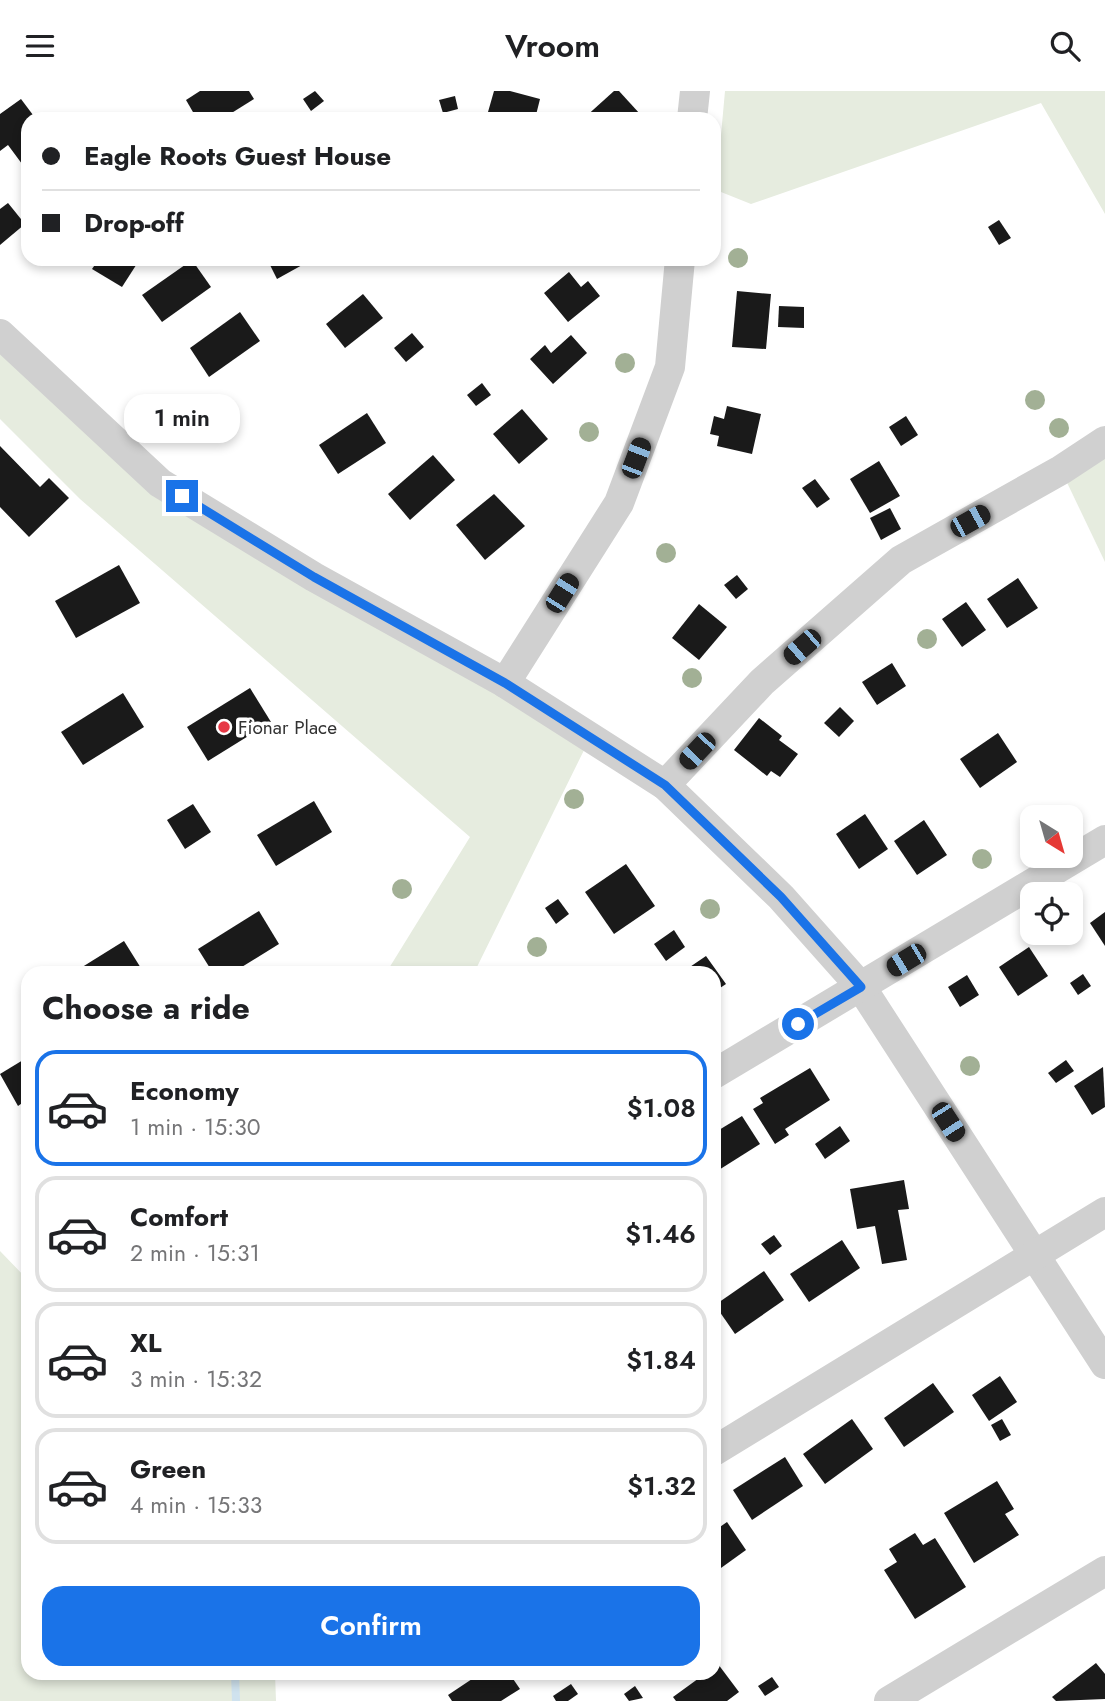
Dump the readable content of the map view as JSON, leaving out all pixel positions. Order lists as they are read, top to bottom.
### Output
{
  "places": ["Fionar Place"],
  "north": "bottom right",
  "page": {
    "header": "Vroom",
    "banner": ["Eagle Roots Guest House", "Drop-off"],
    "bubble": "1 min",
    "heading": "Choose a ride",
    "list": [
      {
        "name": "Economy",
        "note": "1 min · 15:30",
        "value": "$1.08"
      },
      {
        "name": "Comfort",
        "note": "2 min · 15:31",
        "value": "$1.46"
      },
      {
        "name": "XL",
        "note": "3 min · 15:32",
        "value": "$1.84"
      },
      {
        "name": "Green",
        "note": "4 min · 15:33",
        "value": "$1.32"
      }
    ],
    "buttons": "Confirm"
  }
}
